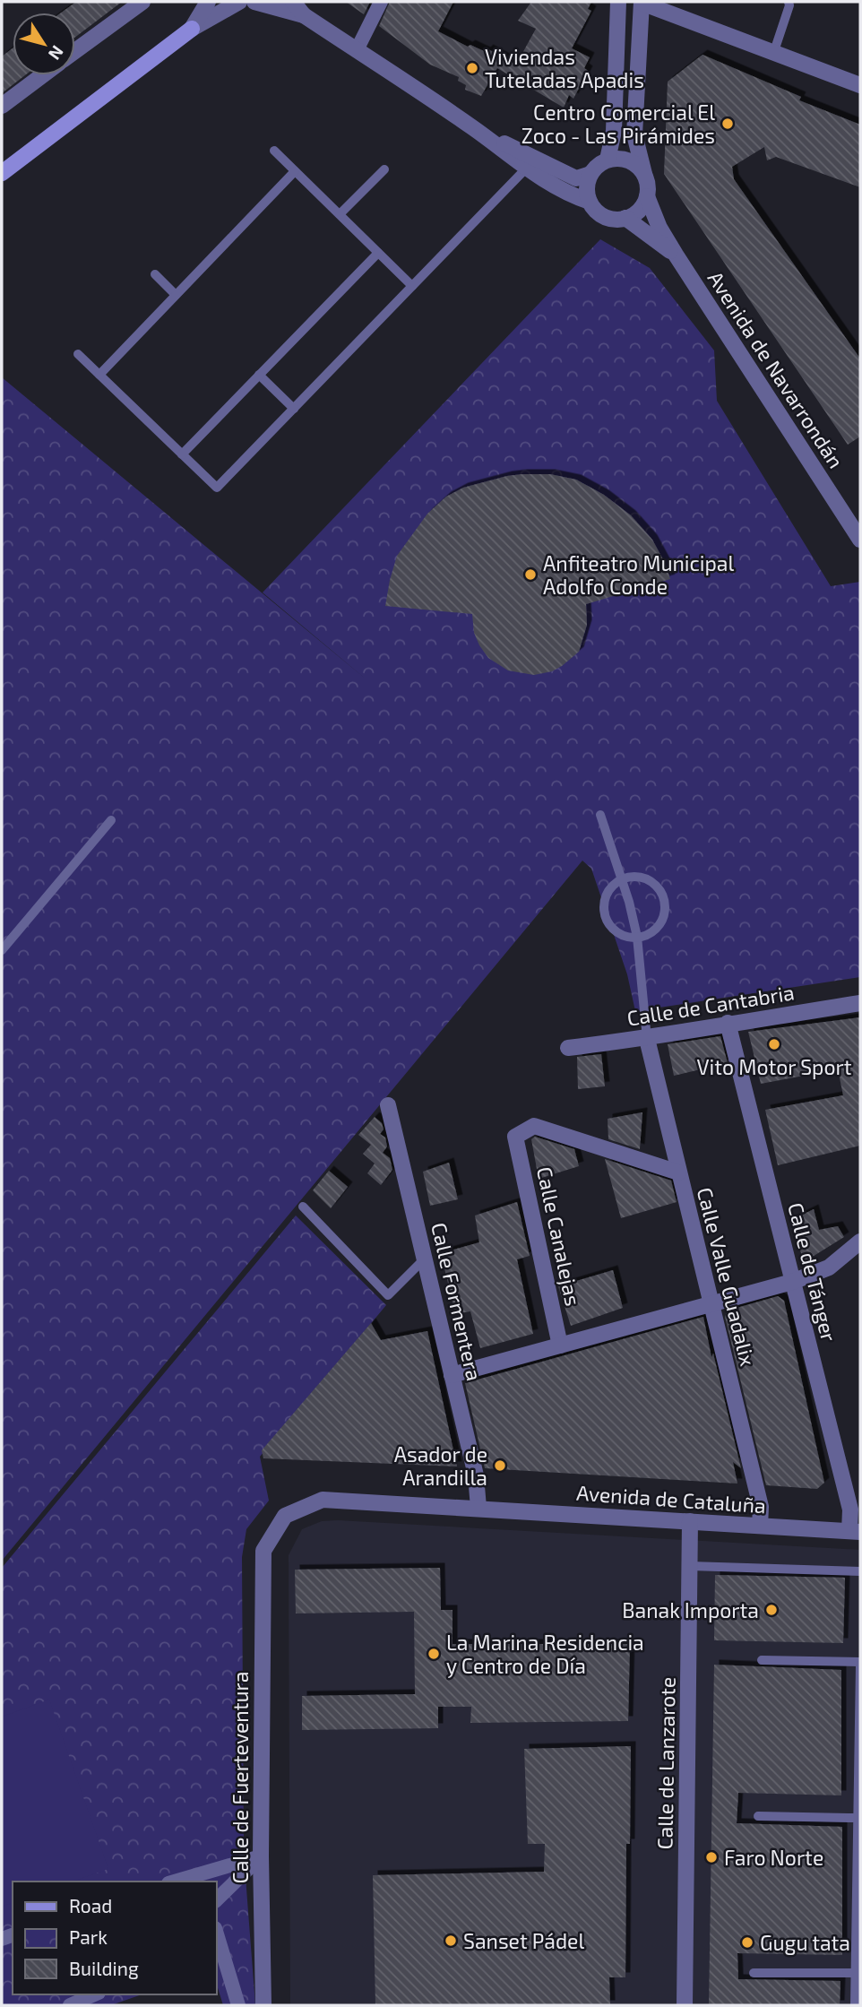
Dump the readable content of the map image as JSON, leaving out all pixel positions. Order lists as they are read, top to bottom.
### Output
{
  "streets": {
    "street": [
      "Avenida de Navarrondán",
      "Calle de Cantabria",
      "Calle Canalejas",
      "Calle de Tánger",
      "Calle Valle Guadalix",
      "Calle Formentera",
      "Avenida de Cataluña",
      "Calle de Lanzarote",
      "Calle de Fuerteventura"
    ]
  },
  "crossings": [
    ["Calle de Cantabria", "Calle de Tánger"],
    ["Calle de Cantabria", "Calle Valle Guadalix"],
    ["Calle Canalejas", "Calle Valle Guadalix"],
    ["Calle de Tánger", "Avenida de Cataluña"],
    ["Calle Valle Guadalix", "Avenida de Cataluña"],
    ["Calle Formentera", "Avenida de Cataluña"],
    ["Avenida de Cataluña", "Calle de Lanzarote"],
    ["Avenida de Cataluña", "Calle de Fuerteventura"]
  ],
  "places": [
    "Viviendas Tuteladas Apadis",
    "Centro Comercial El Zoco - Las Pirámides",
    "Anfiteatro Municipal Adolfo Conde",
    "Vito Motor Sport",
    "Asador de Arandilla",
    "Banak Importa",
    "La Marina Residencia y Centro de Día",
    "Faro Norte",
    "Sanset Pádel",
    "Gugu tata"
  ],
  "legend": ["Road", "Park", "Building"],
  "north": "bottom right"
}
